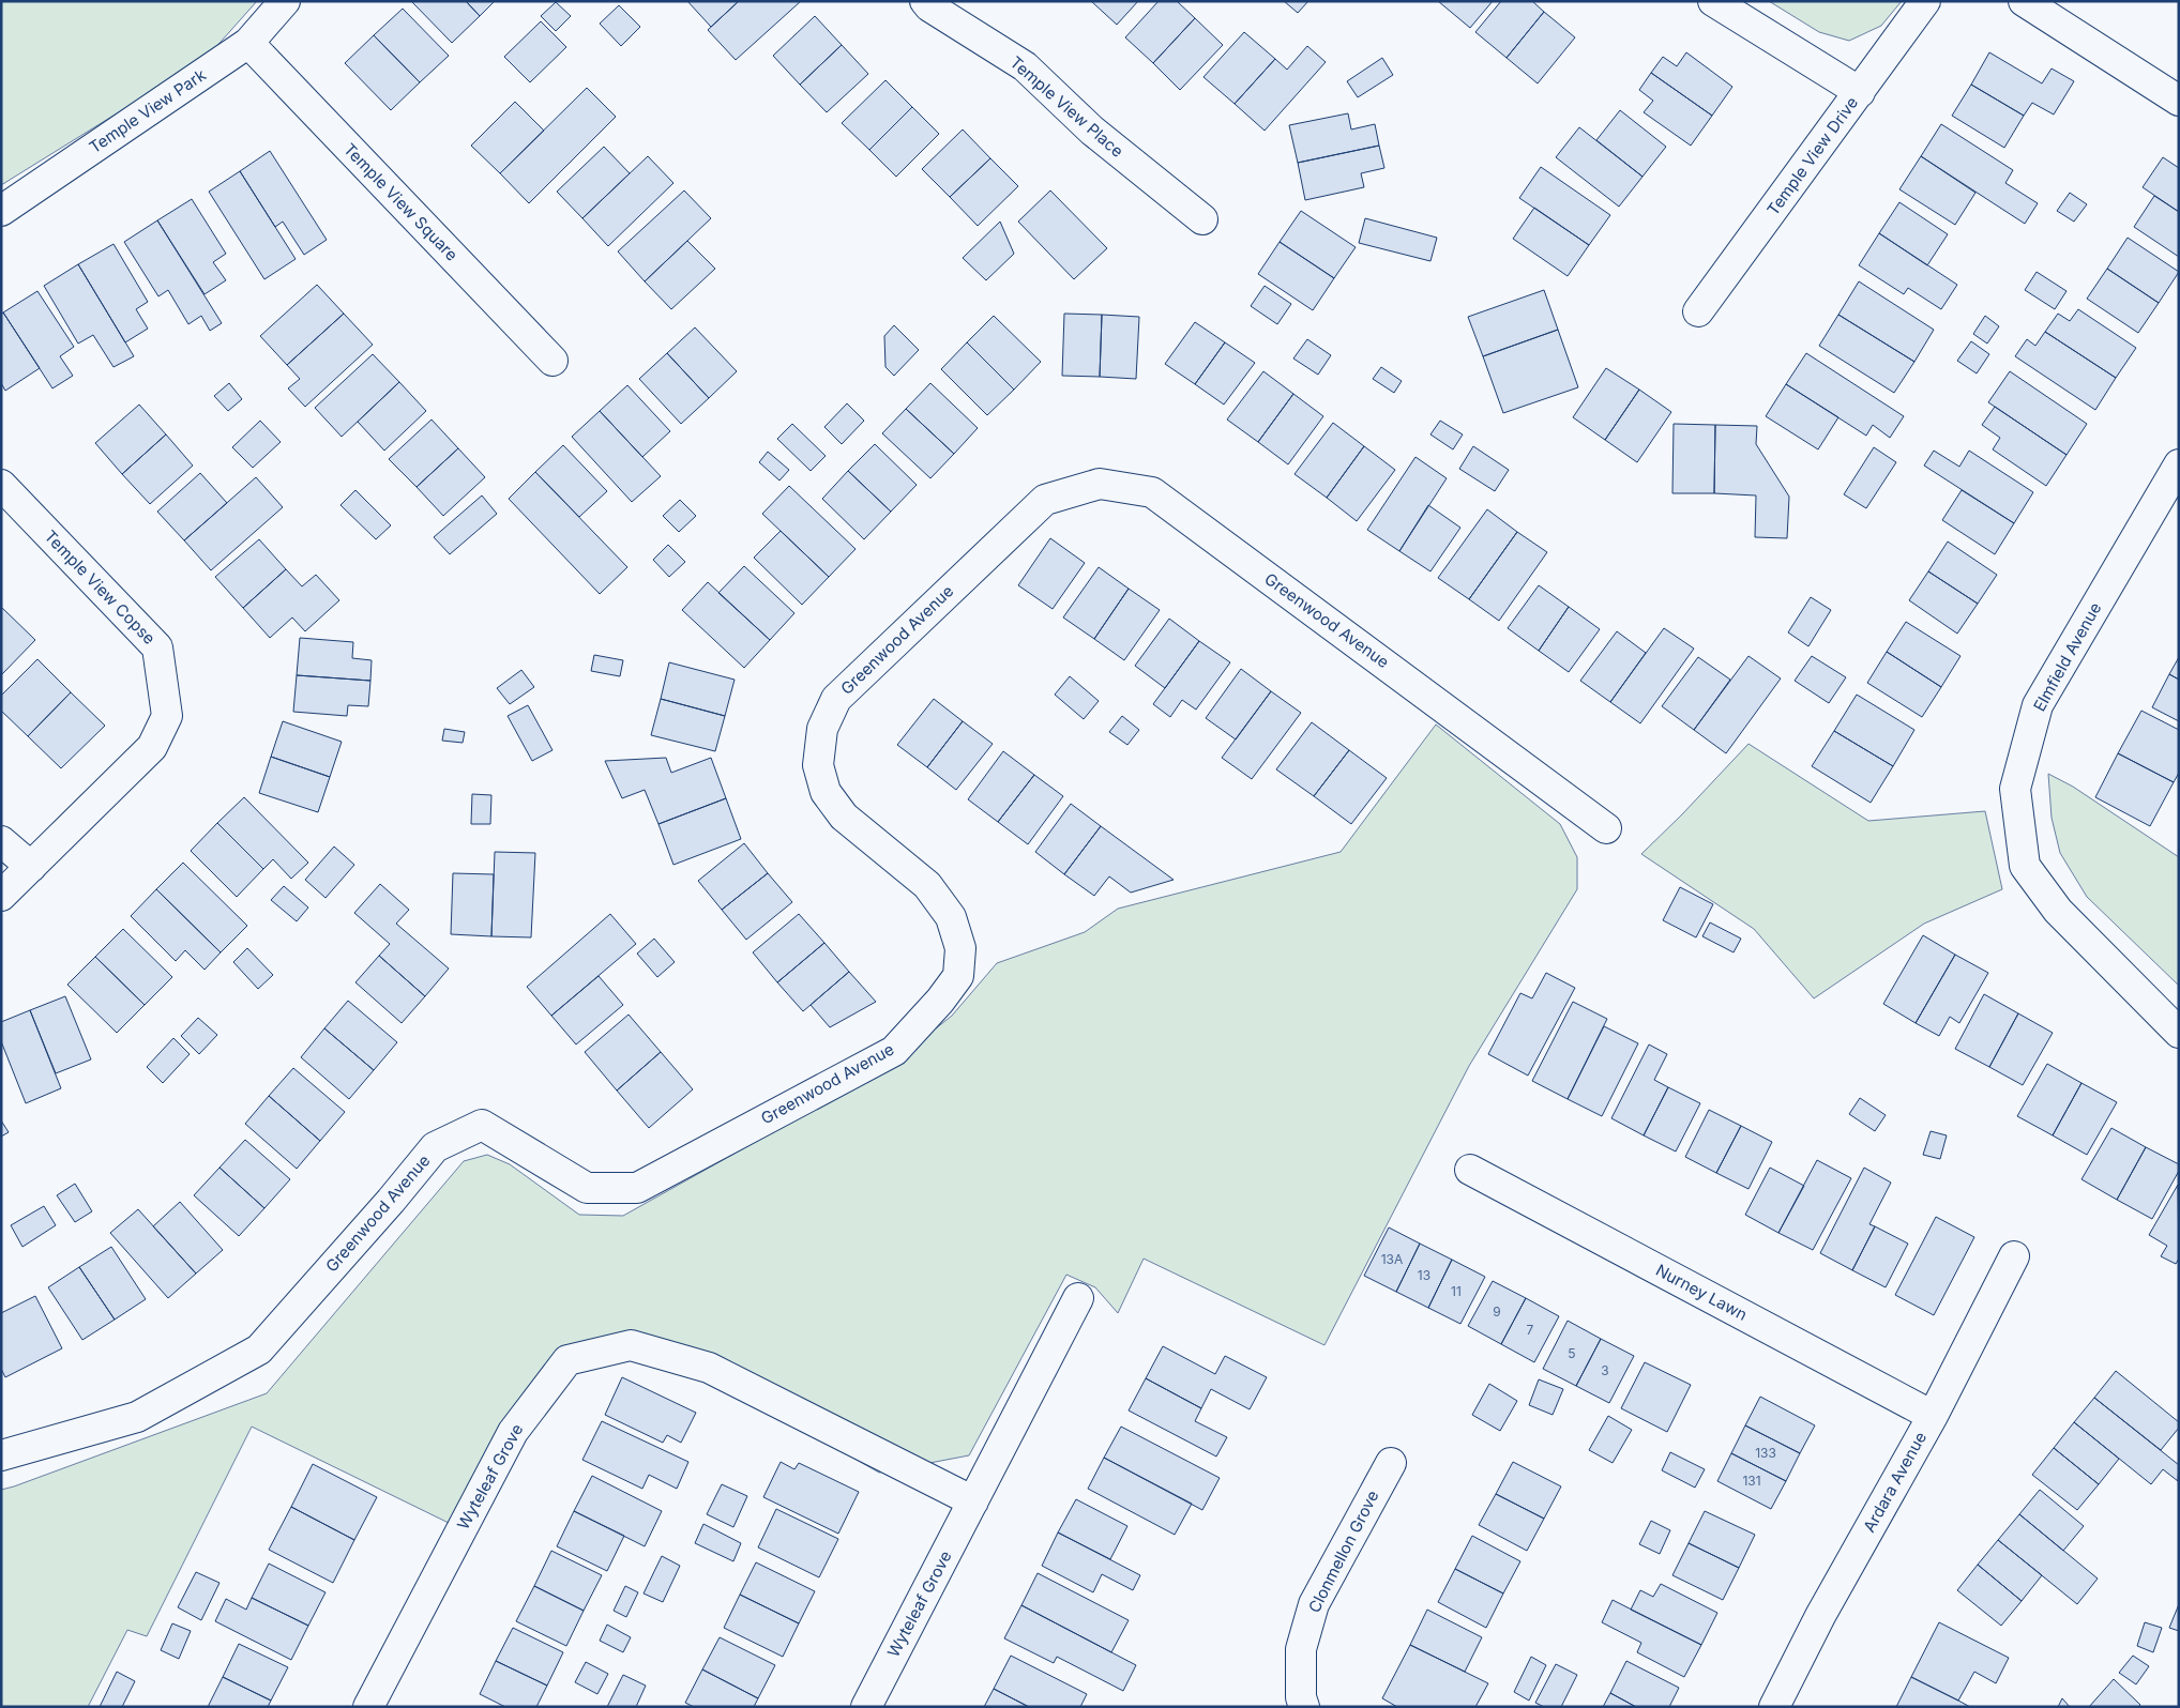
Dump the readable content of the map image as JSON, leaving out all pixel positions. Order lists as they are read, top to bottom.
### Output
{
  "streets": {
    "street": [
      "Temple View Place",
      "Temple View Park",
      "Temple View Drive",
      "Temple View Square",
      "Temple View Copse",
      "Greenwood Avenue",
      "Elmfield Avenue",
      "Nurney Lawn",
      "Wyteleaf Grove",
      "Ardara Avenue",
      "Clonmellon Grove"
    ]
  },
  "crossings": [
    ["Temple View Park", "Temple View Square"],
    ["Nurney Lawn", "Ardara Avenue"]
  ],
  "house_numbers": [
    "13A",
    "13",
    "11",
    "9",
    "7",
    "5",
    "3",
    "133",
    "131"
  ]
}
